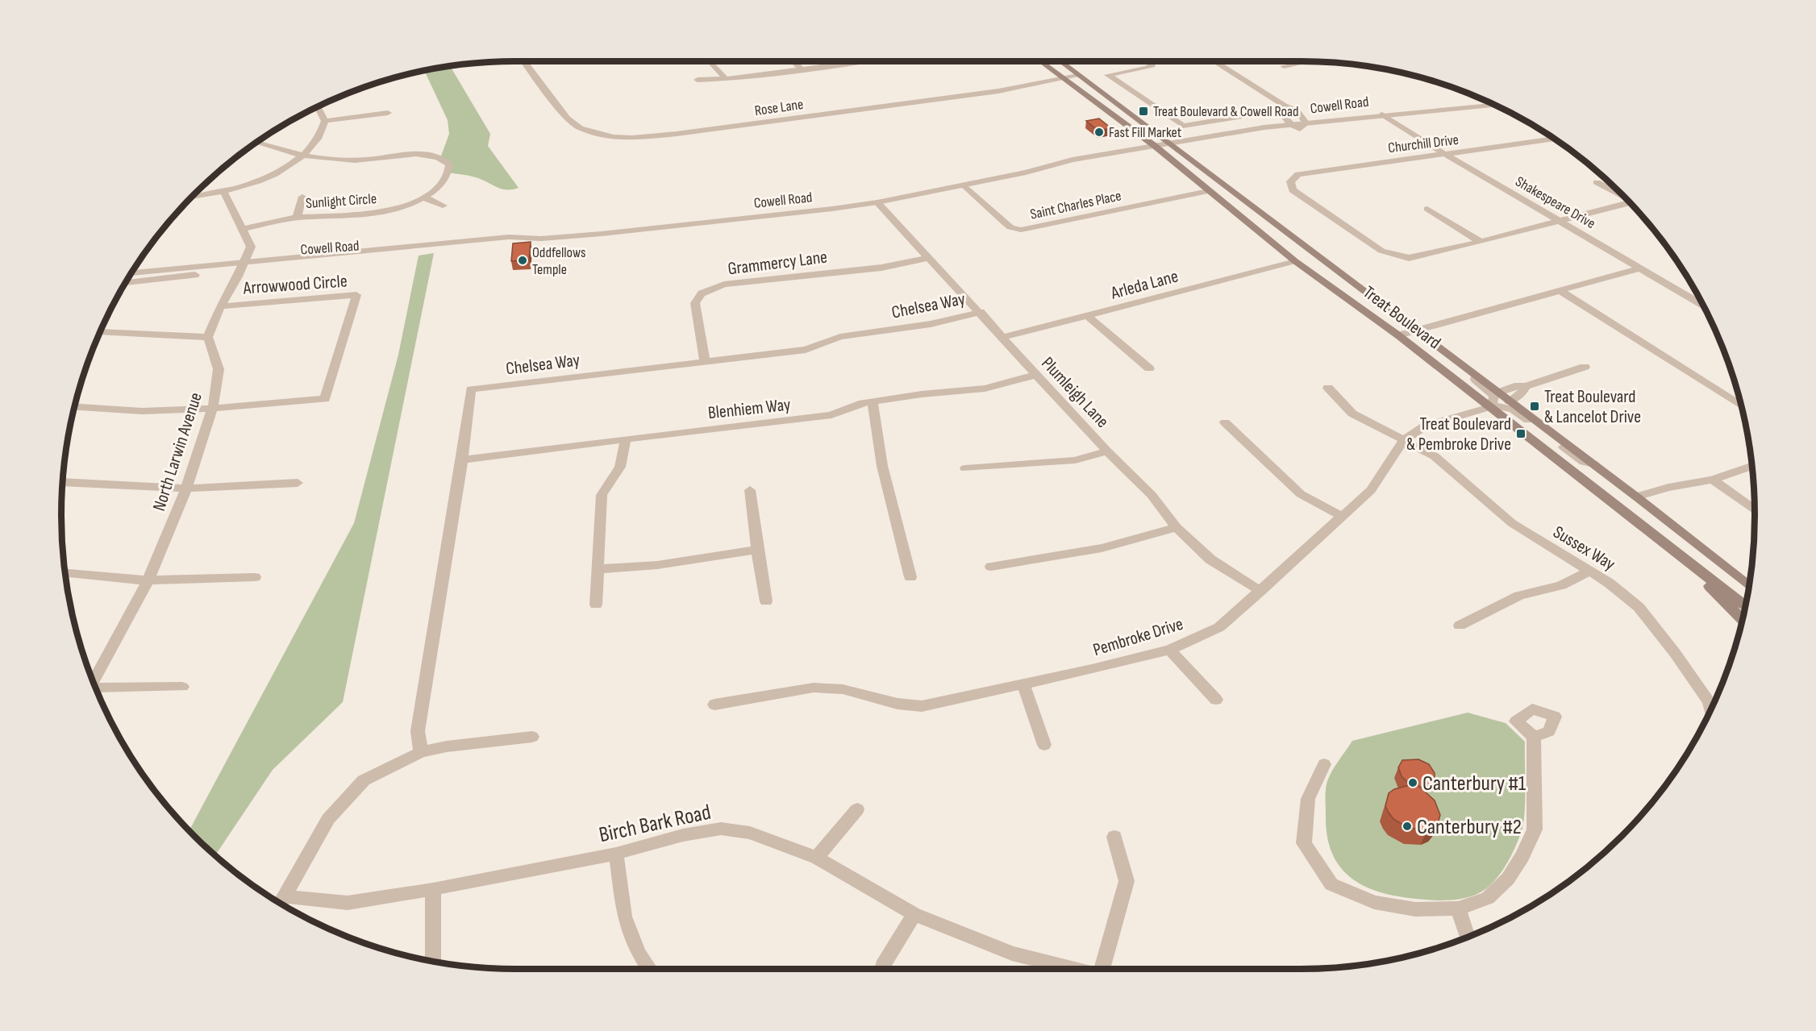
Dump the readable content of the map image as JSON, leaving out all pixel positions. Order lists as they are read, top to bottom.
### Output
{
  "streets": {
    "main road": ["Treat Boulevard"],
    "street": [
      "Cowell Road",
      "Rose Lane",
      "Churchill Drive",
      "Sunlight Circle",
      "Shakespeare Drive",
      "Saint Charles Place",
      "Grammercy Lane",
      "Arrowwood Circle",
      "Arleda Lane",
      "Chelsea Way",
      "Plumleigh Lane",
      "Blenhiem Way",
      "North Larwin Avenue",
      "Sussex Way",
      "Pembroke Drive",
      "Birch Bark Road"
    ]
  },
  "crossings": [
    ["Cowell Road", "Shakespeare Drive"],
    ["Cowell Road", "Saint Charles Place"],
    ["Cowell Road", "Treat Boulevard"],
    ["Cowell Road", "Plumleigh Lane"],
    ["Rose Lane", "Treat Boulevard"],
    ["Churchill Drive", "Shakespeare Drive"],
    ["Saint Charles Place", "Treat Boulevard"],
    ["Grammercy Lane", "Chelsea Way"],
    ["Grammercy Lane", "Plumleigh Lane"],
    ["Arrowwood Circle", "North Larwin Avenue"],
    ["Arleda Lane", "Treat Boulevard"],
    ["Arleda Lane", "Plumleigh Lane"],
    ["Chelsea Way", "Plumleigh Lane"],
    ["Chelsea Way", "Blenhiem Way"],
    ["Treat Boulevard", "Pembroke Drive"],
    ["Plumleigh Lane", "Blenhiem Way"],
    ["Plumleigh Lane", "Pembroke Drive"],
    ["Sussex Way", "Pembroke Drive"]
  ],
  "places": {
    "transit": ["Treat Boulevard & Cowell Road", "Treat Boulevard & Lancelot Drive", "Treat Boulevard & Pembroke Drive"],
    "other": [
      "Fast Fill Market",
      "Oddfellows Temple",
      "Canterbury #1",
      "Canterbury #2"
    ]
  }
}
